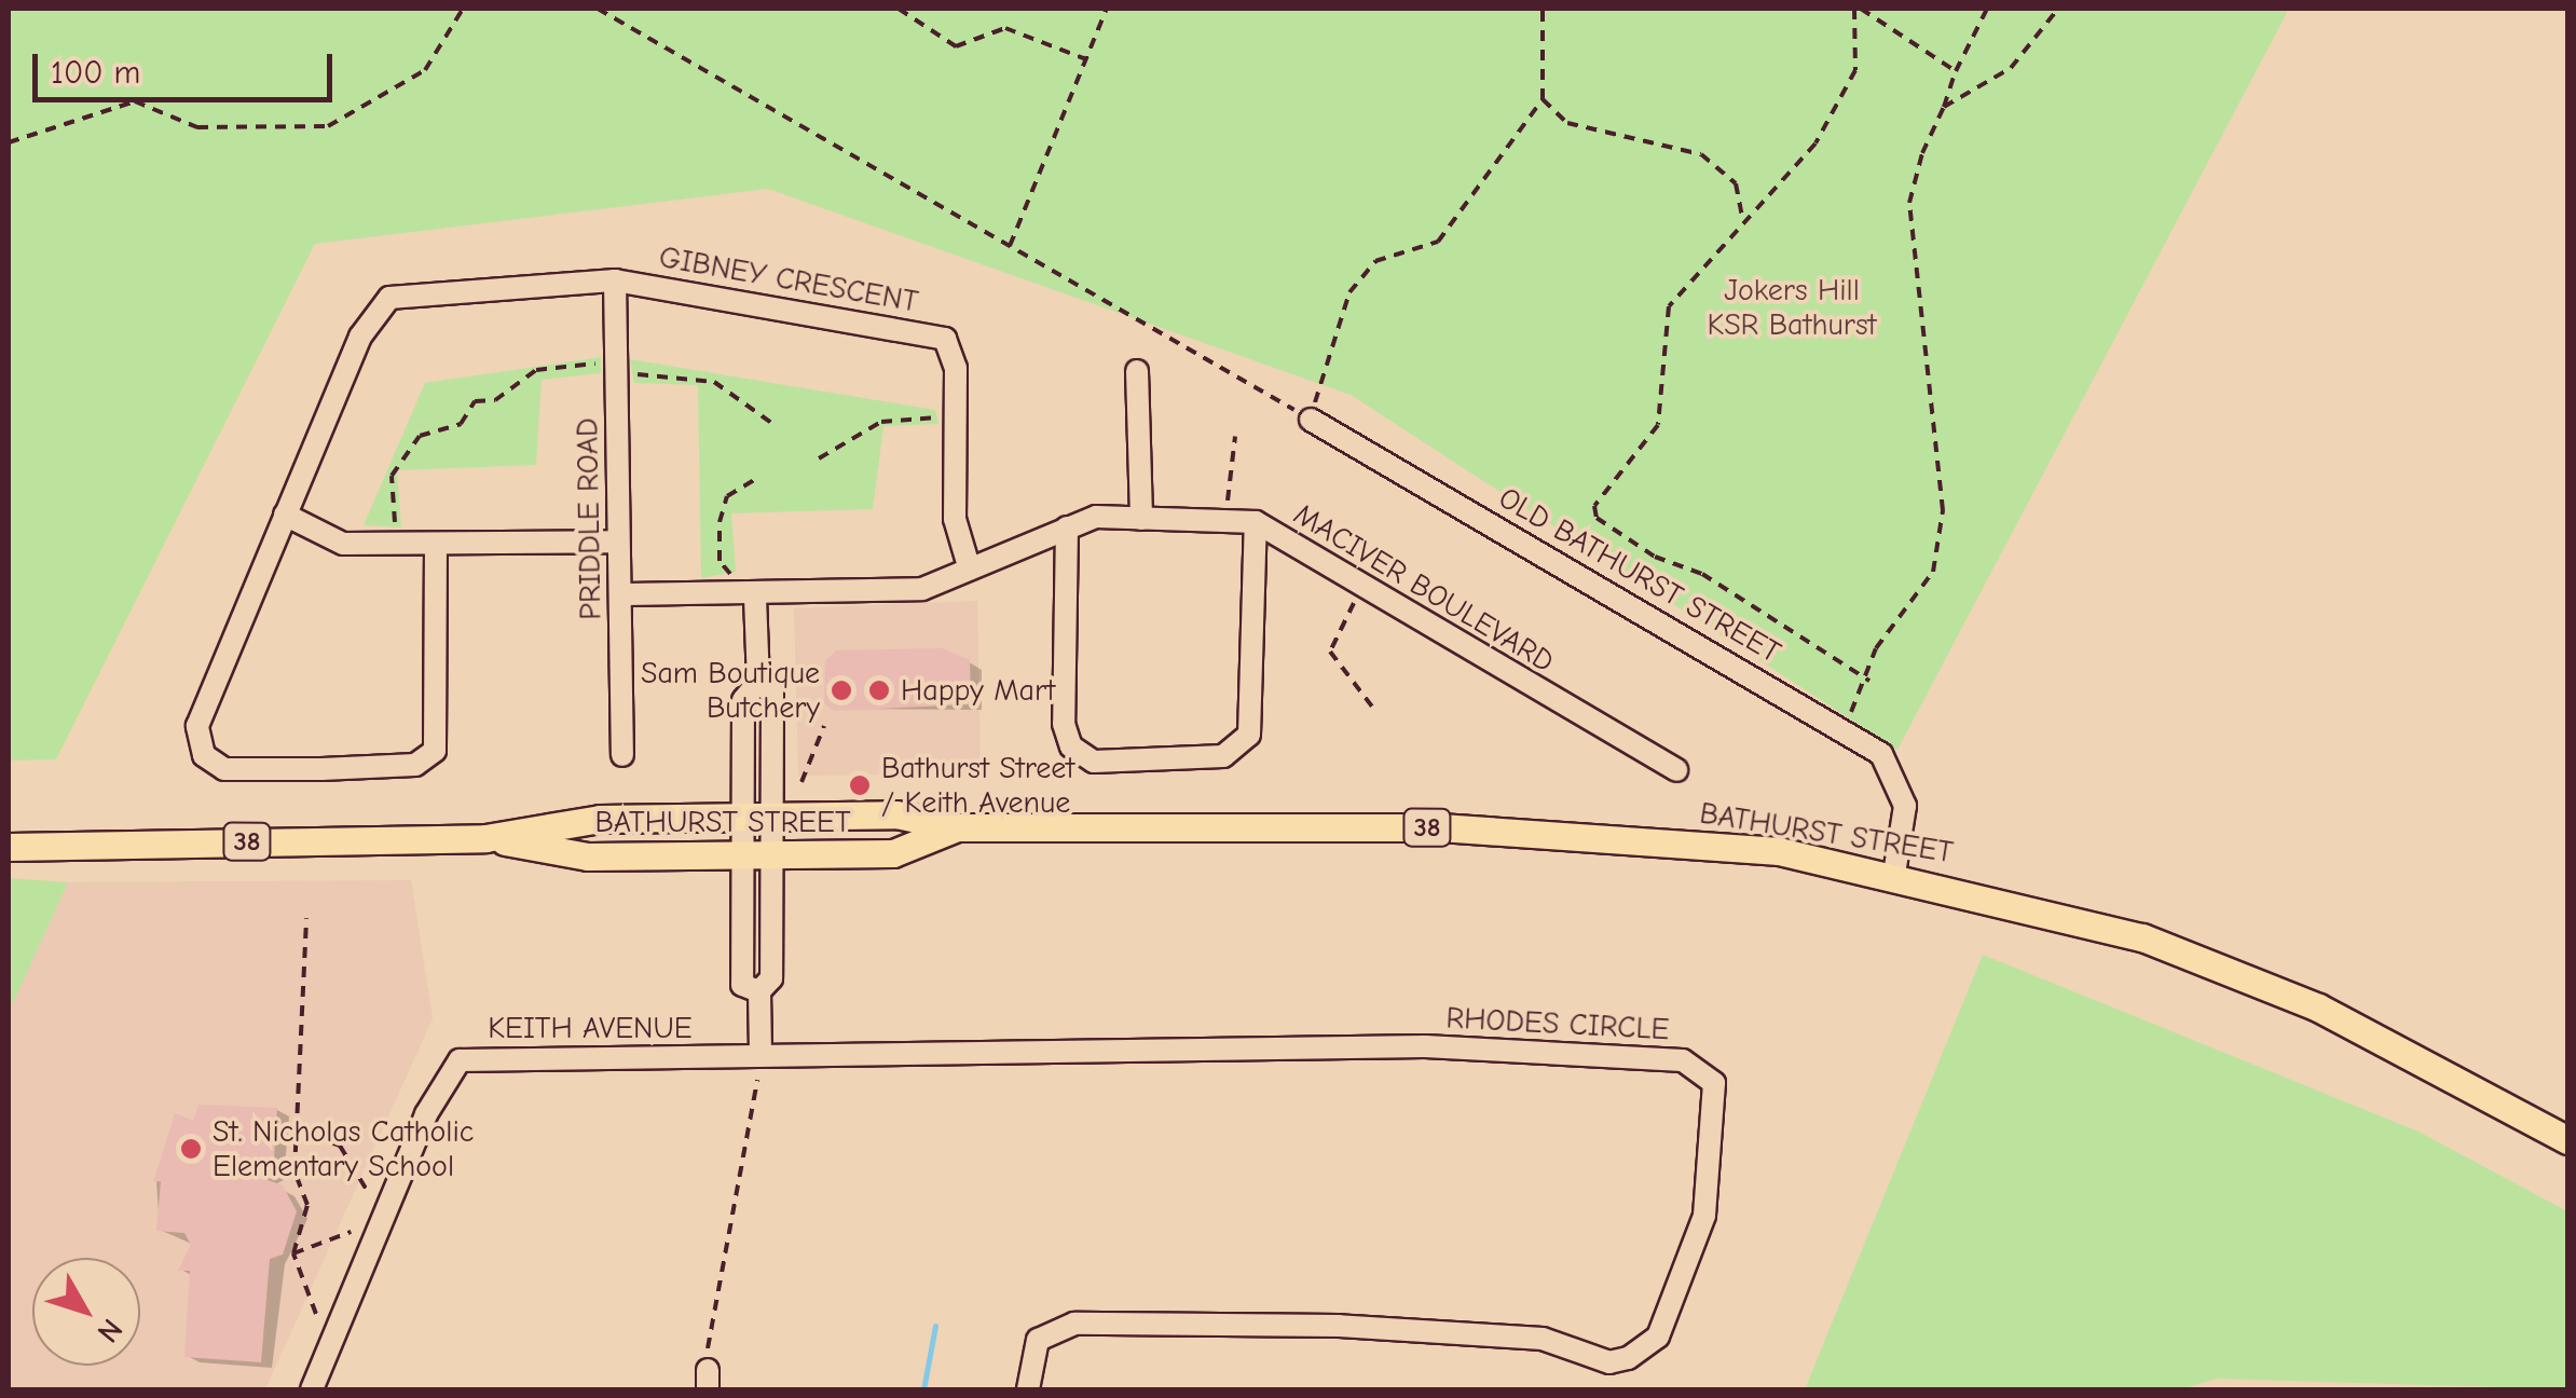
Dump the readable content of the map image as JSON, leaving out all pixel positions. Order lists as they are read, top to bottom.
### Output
{
  "streets": {
    "main road": ["BATHURST STREET", "38"],
    "street": [
      "GIBNEY CRESCENT",
      "PRIDDLE ROAD",
      "OLD BATHURST STREET",
      "MACIVER BOULEVARD",
      "RHODES CIRCLE",
      "KEITH AVENUE"
    ]
  },
  "crossings": [
    ["GIBNEY CRESCENT", "PRIDDLE ROAD"],
    ["GIBNEY CRESCENT", "MACIVER BOULEVARD"],
    ["PRIDDLE ROAD", "MACIVER BOULEVARD"],
    ["OLD BATHURST STREET", "BATHURST STREET"],
    ["RHODES CIRCLE", "KEITH AVENUE"]
  ],
  "parks": ["Jokers Hill KSR Bathurst"],
  "places": [
    "Sam Boutique Butchery",
    "Happy Mart",
    "Bathurst Street / Keith Avenue",
    "St. Nicholas Catholic Elementary School"
  ],
  "scale_bar": "100 m",
  "north": "bottom right"
}
